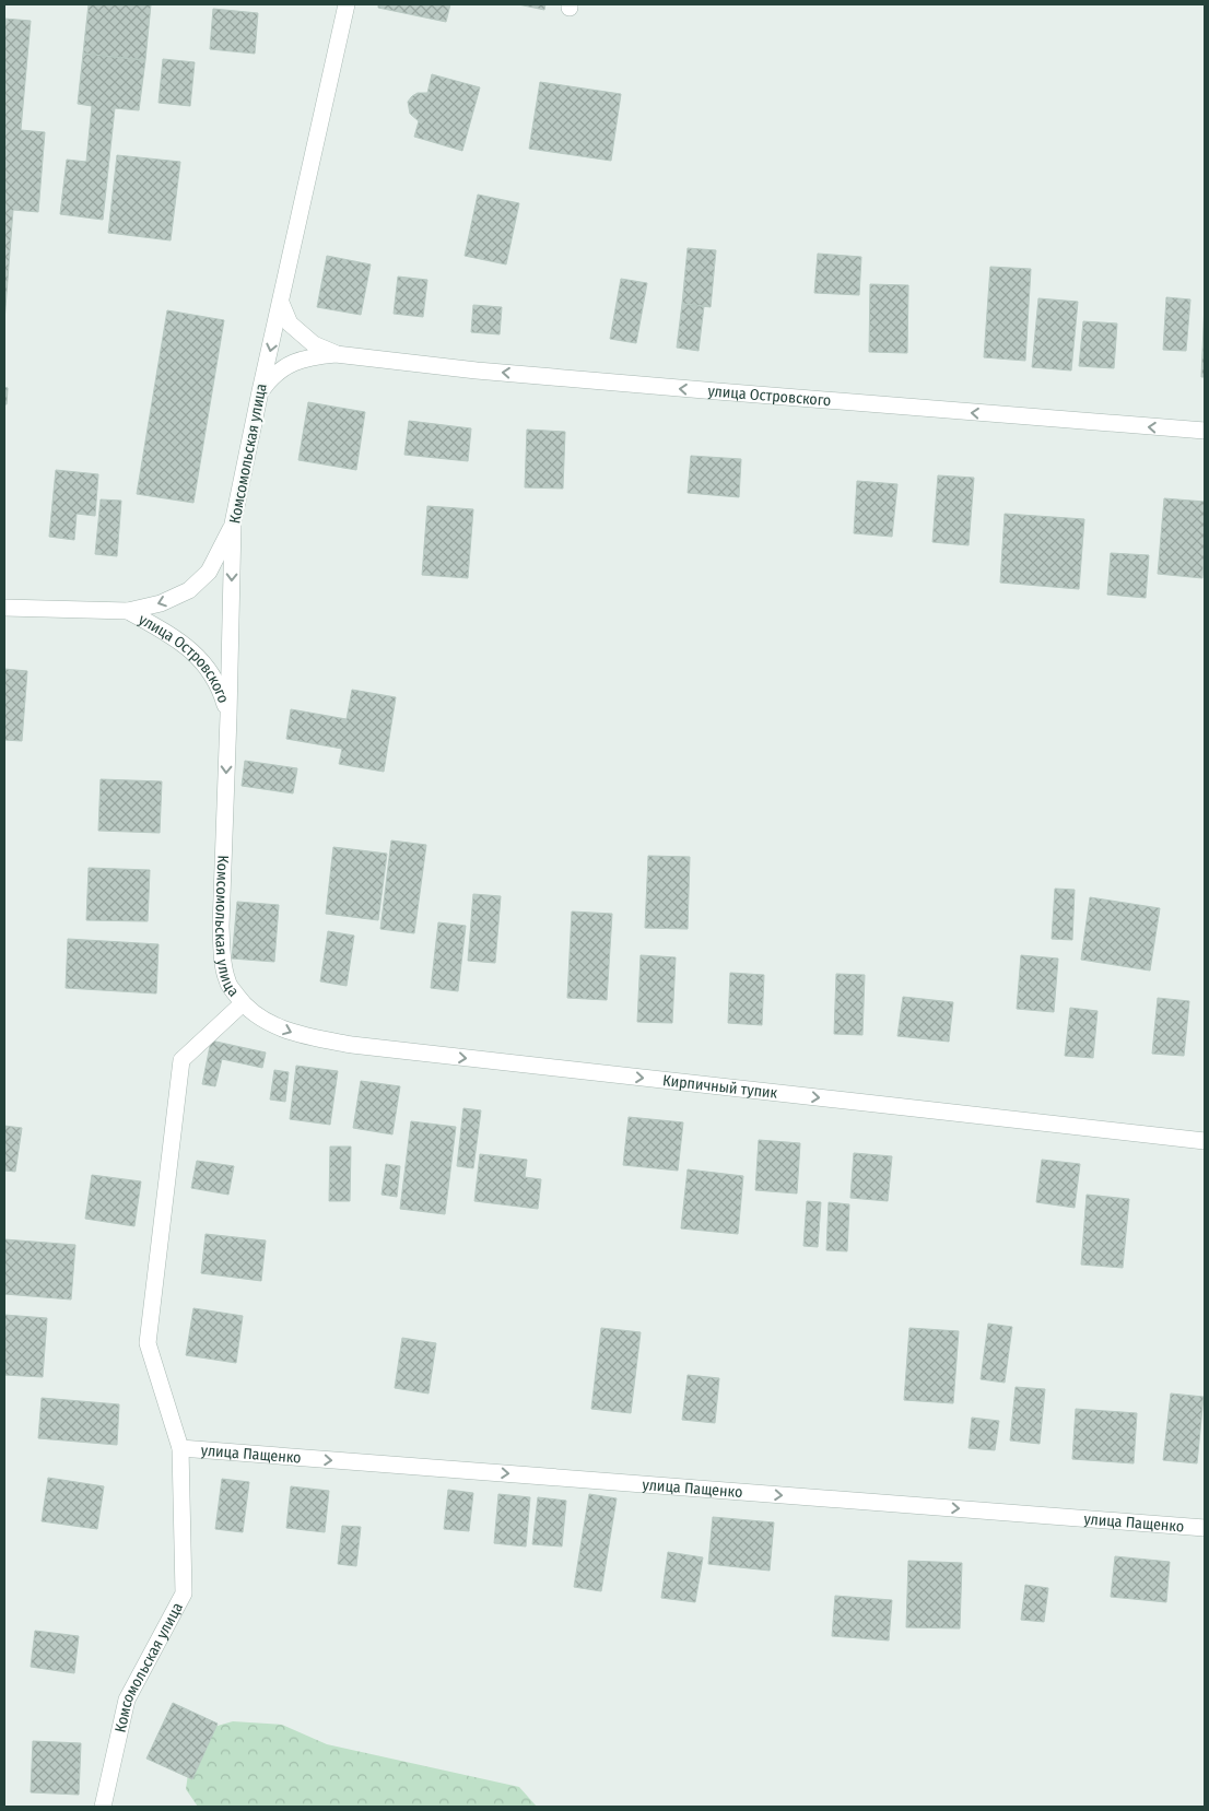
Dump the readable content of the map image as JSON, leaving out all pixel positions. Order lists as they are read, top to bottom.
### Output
{
  "streets": {
    "street": [
      "улица Островского",
      "Комсомольская улица",
      "Кирпичный тупик",
      "улица Пащенко"
    ]
  },
  "crossings": [
    ["улица Островского", "Комсомольская улица"],
    ["Комсомольская улица", "Кирпичный тупик"],
    ["Комсомольская улица", "улица Пащенко"]
  ],
  "one_way": ["улица Островского", "Кирпичный тупик", "улица Пащенко"]
}
